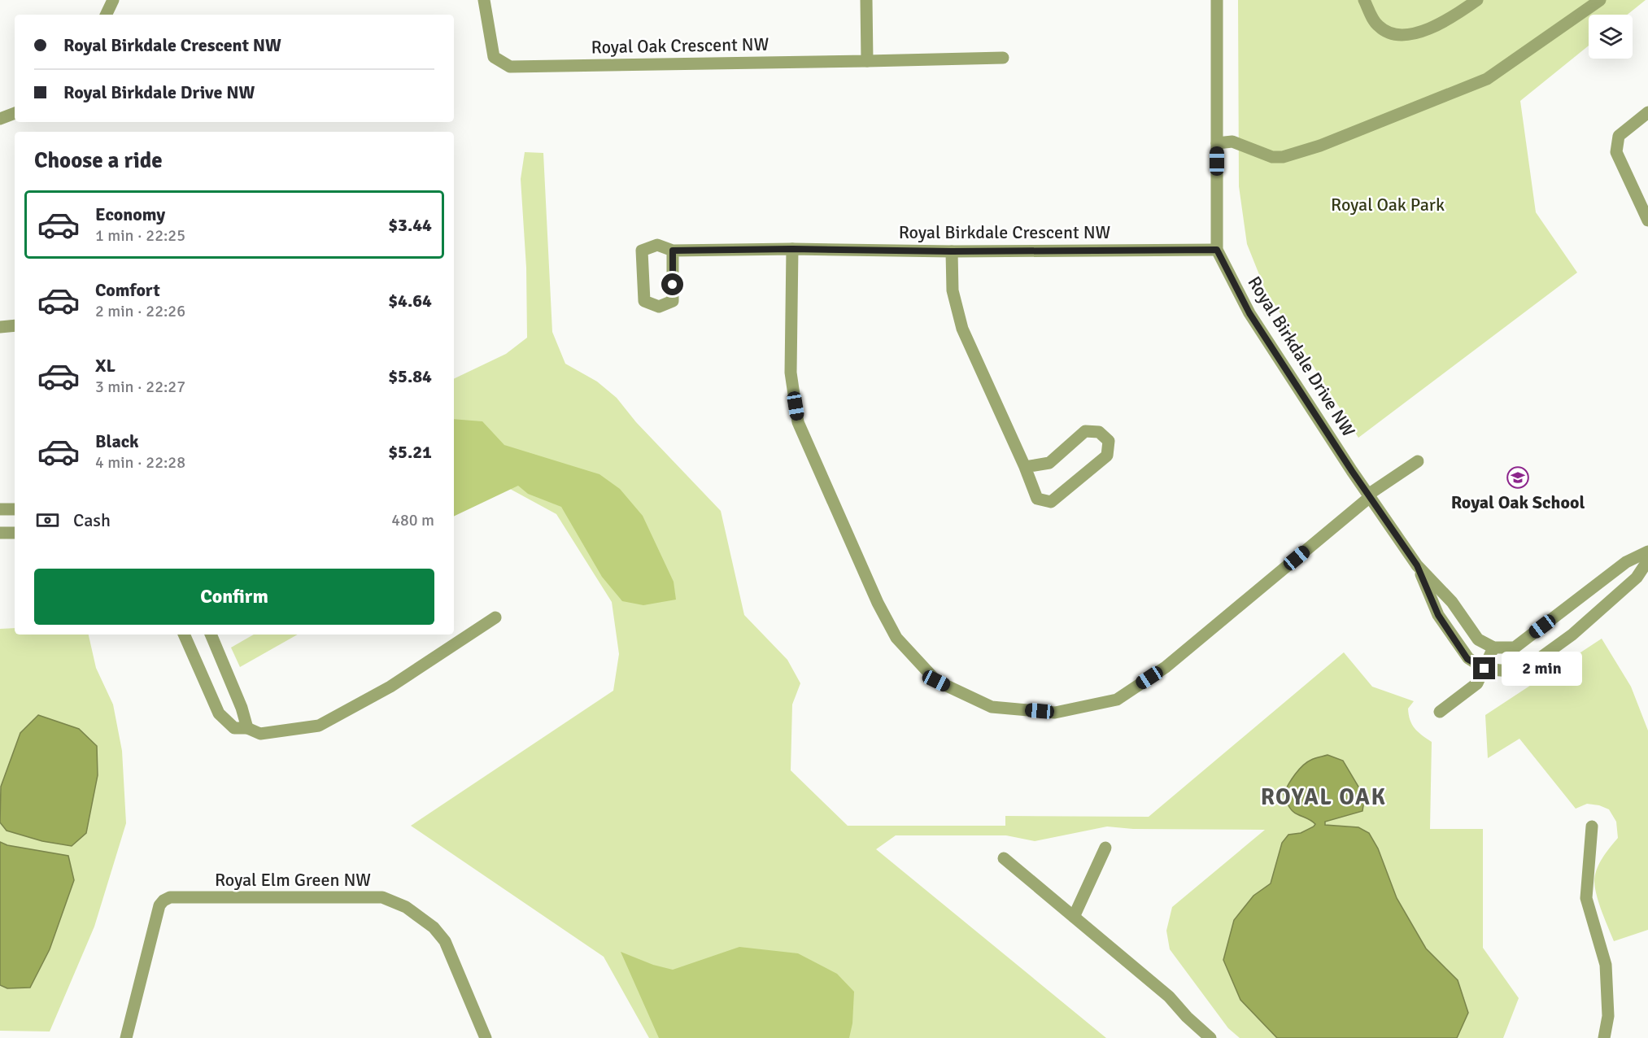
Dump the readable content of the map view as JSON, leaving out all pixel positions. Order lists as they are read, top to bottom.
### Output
{
  "streets": {
    "street": [
      "Royal Oak Crescent NW",
      "Royal Birkdale Crescent NW",
      "Royal Birkdale Drive NW",
      "Royal Elm Green NW"
    ]
  },
  "crossings": [
    ["Royal Birkdale Crescent NW", "Royal Birkdale Drive NW"]
  ],
  "districts": ["ROYAL OAK"],
  "parks": ["Royal Oak Park"],
  "places": {
    "school or university": ["Royal Oak School"]
  },
  "page": {
    "banner": ["Royal Birkdale Crescent NW", "Royal Birkdale Drive NW"],
    "heading": "Choose a ride",
    "list": [
      {
        "name": "Economy",
        "note": "1 min · 22:25",
        "value": "$3.44"
      },
      {
        "name": "Comfort",
        "note": "2 min · 22:26",
        "value": "$4.64"
      },
      {
        "name": "XL",
        "note": "3 min · 22:27",
        "value": "$5.84"
      },
      {
        "name": "Black",
        "note": "4 min · 22:28",
        "value": "$5.21"
      }
    ],
    "pay": ["Cash", "480 m"],
    "buttons": "Confirm",
    "bubble": "2 min"
  }
}
